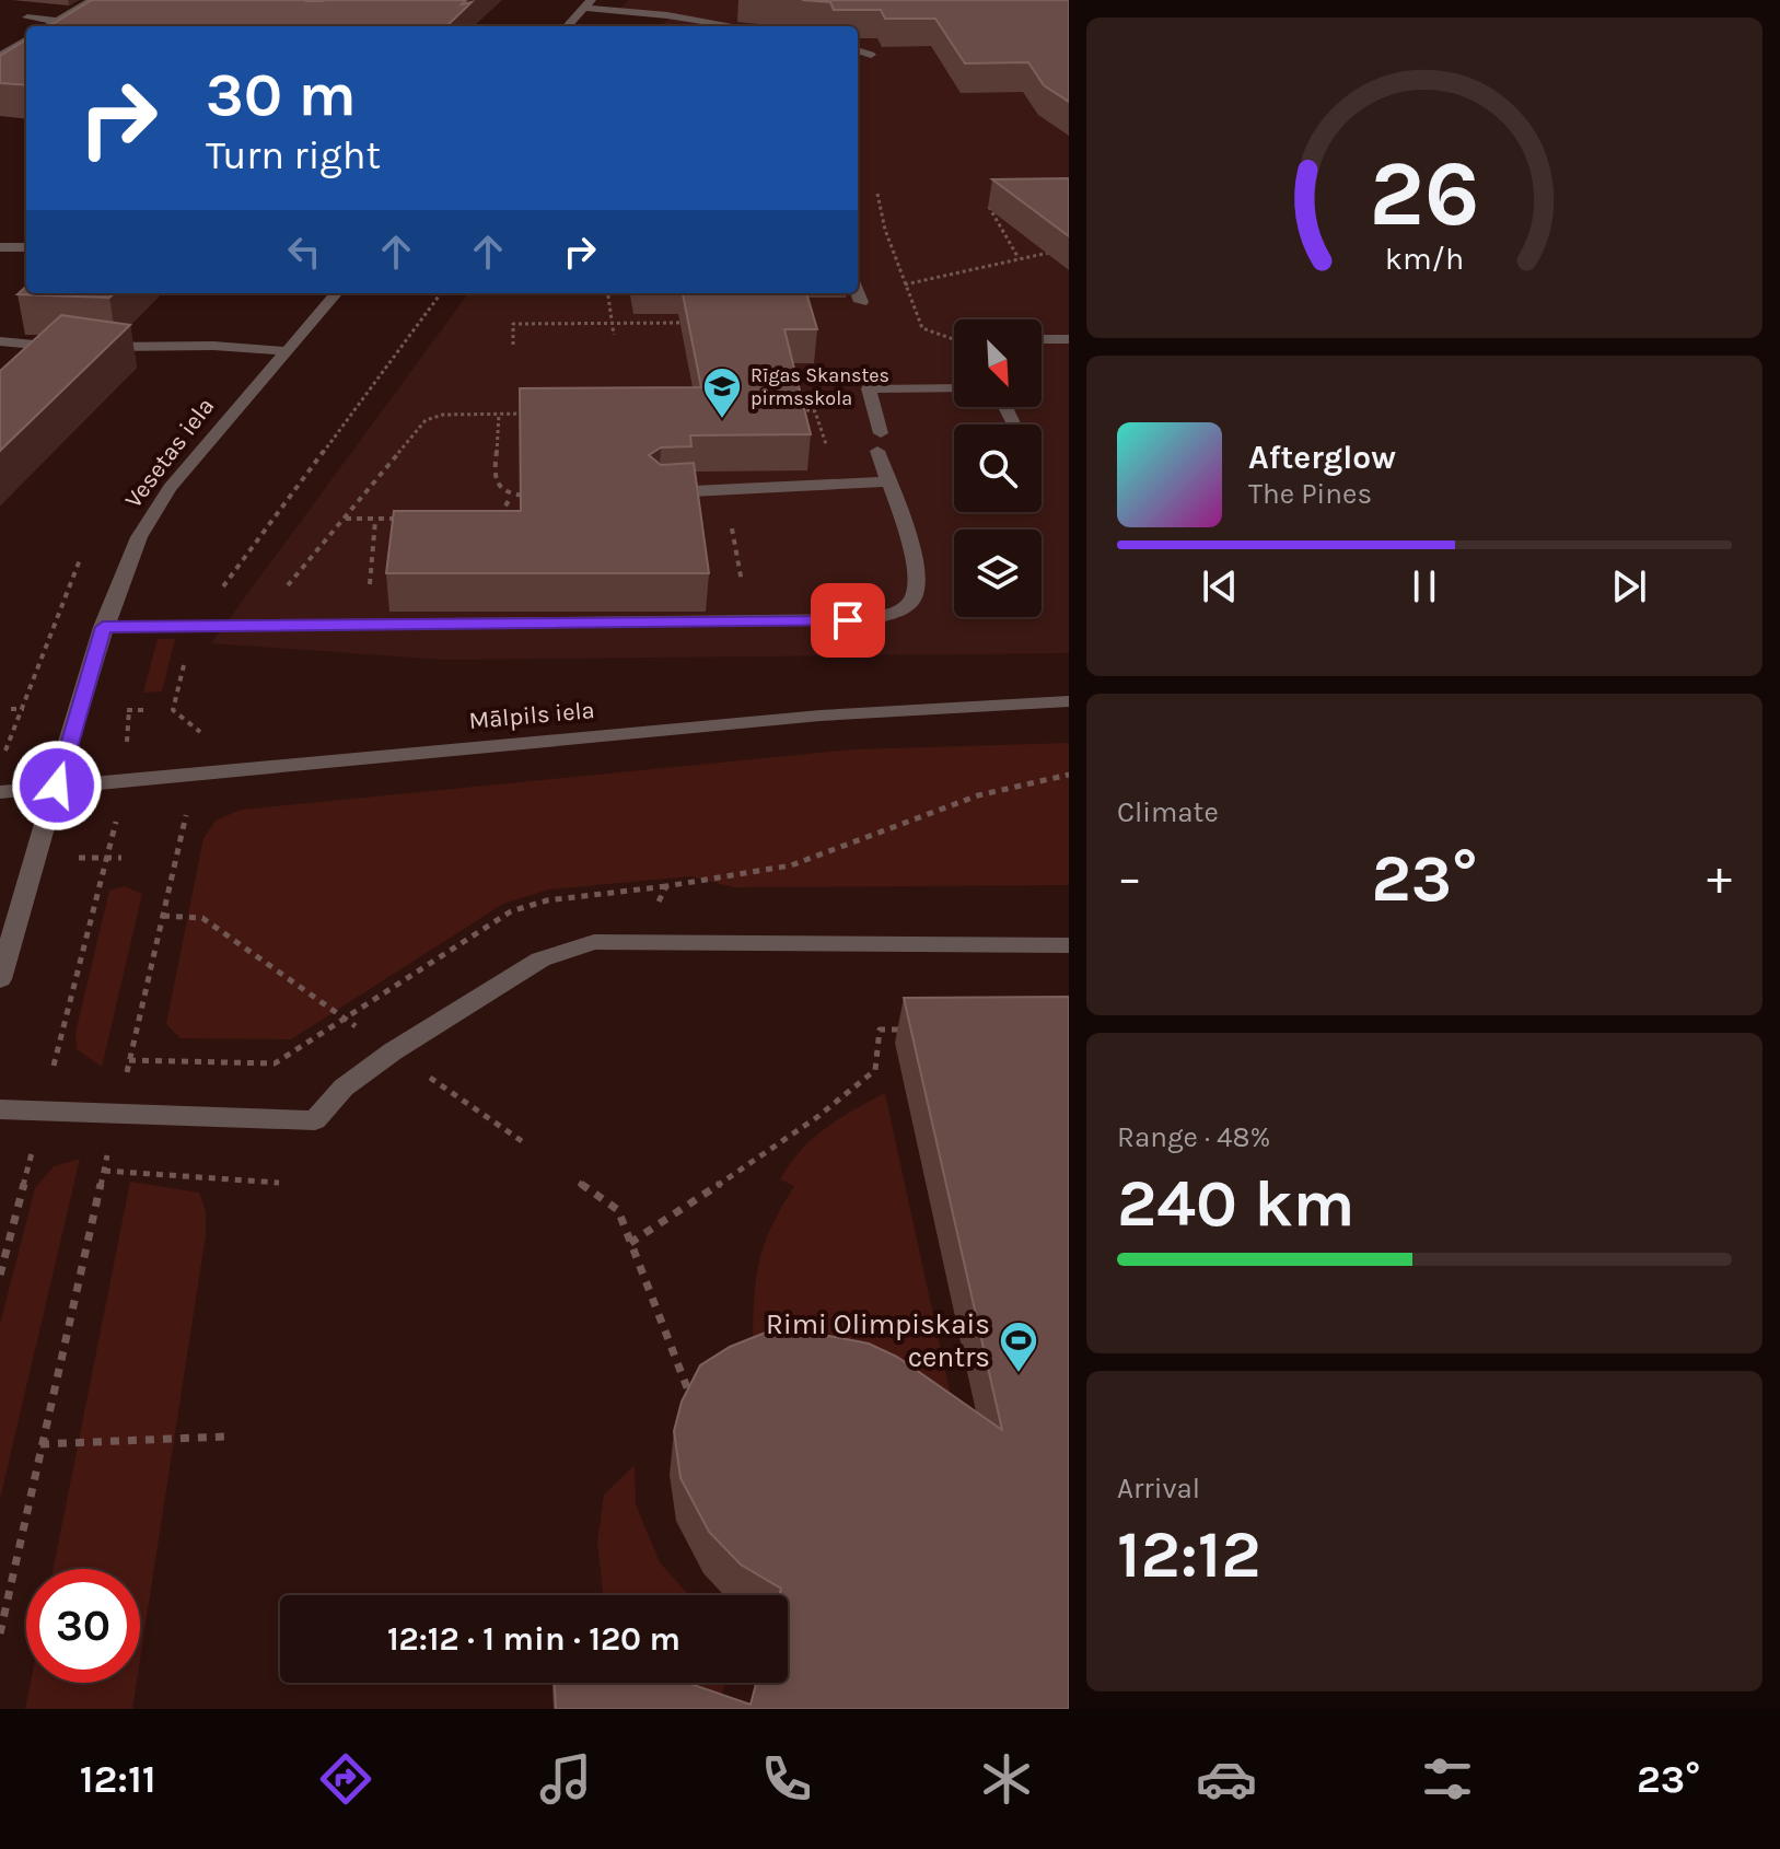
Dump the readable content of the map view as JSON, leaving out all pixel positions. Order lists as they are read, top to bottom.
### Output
{
  "streets": {
    "street": ["Vesetas iela", "Mālpils iela"]
  },
  "crossings": [
    ["Vesetas iela", "Mālpils iela"]
  ],
  "places": {
    "school or university": ["Rīgas Skanstes pirmsskola"],
    "sports": ["Rimi Olimpiskais centrs"]
  },
  "north": "bottom right",
  "page": {
    "turn": ["30 m", "Turn right"],
    "song": ["Afterglow", "The Pines"],
    "tile": [
      "Climate",
      ["Range · 48%", "240 km"],
      ["Arrival", "12:12"]
    ],
    "heat": ["−", "23°", "+"],
    "limit": "30",
    "trip": "12:12 · 1 min · 120 m",
    "tabs": ["12:11", "23°"],
    "gauge": ["26", "km/h"]
  }
}
